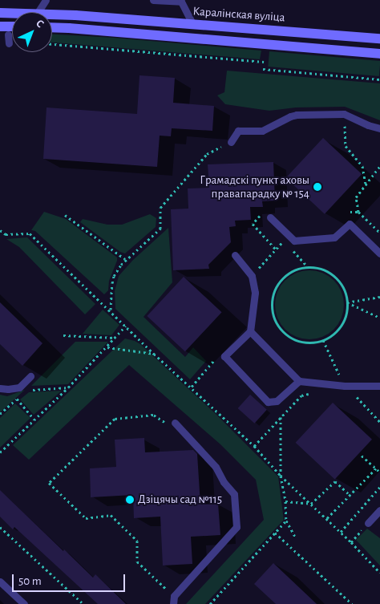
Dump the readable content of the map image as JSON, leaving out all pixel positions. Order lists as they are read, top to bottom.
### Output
{
  "streets": {
    "main road": ["Каралінская вуліца"]
  },
  "places": ["Грамадскі пункт аховы правапарадку № 154", "Дзіцячы сад №115"],
  "scale_bar": "50 m",
  "north": "top right"
}
